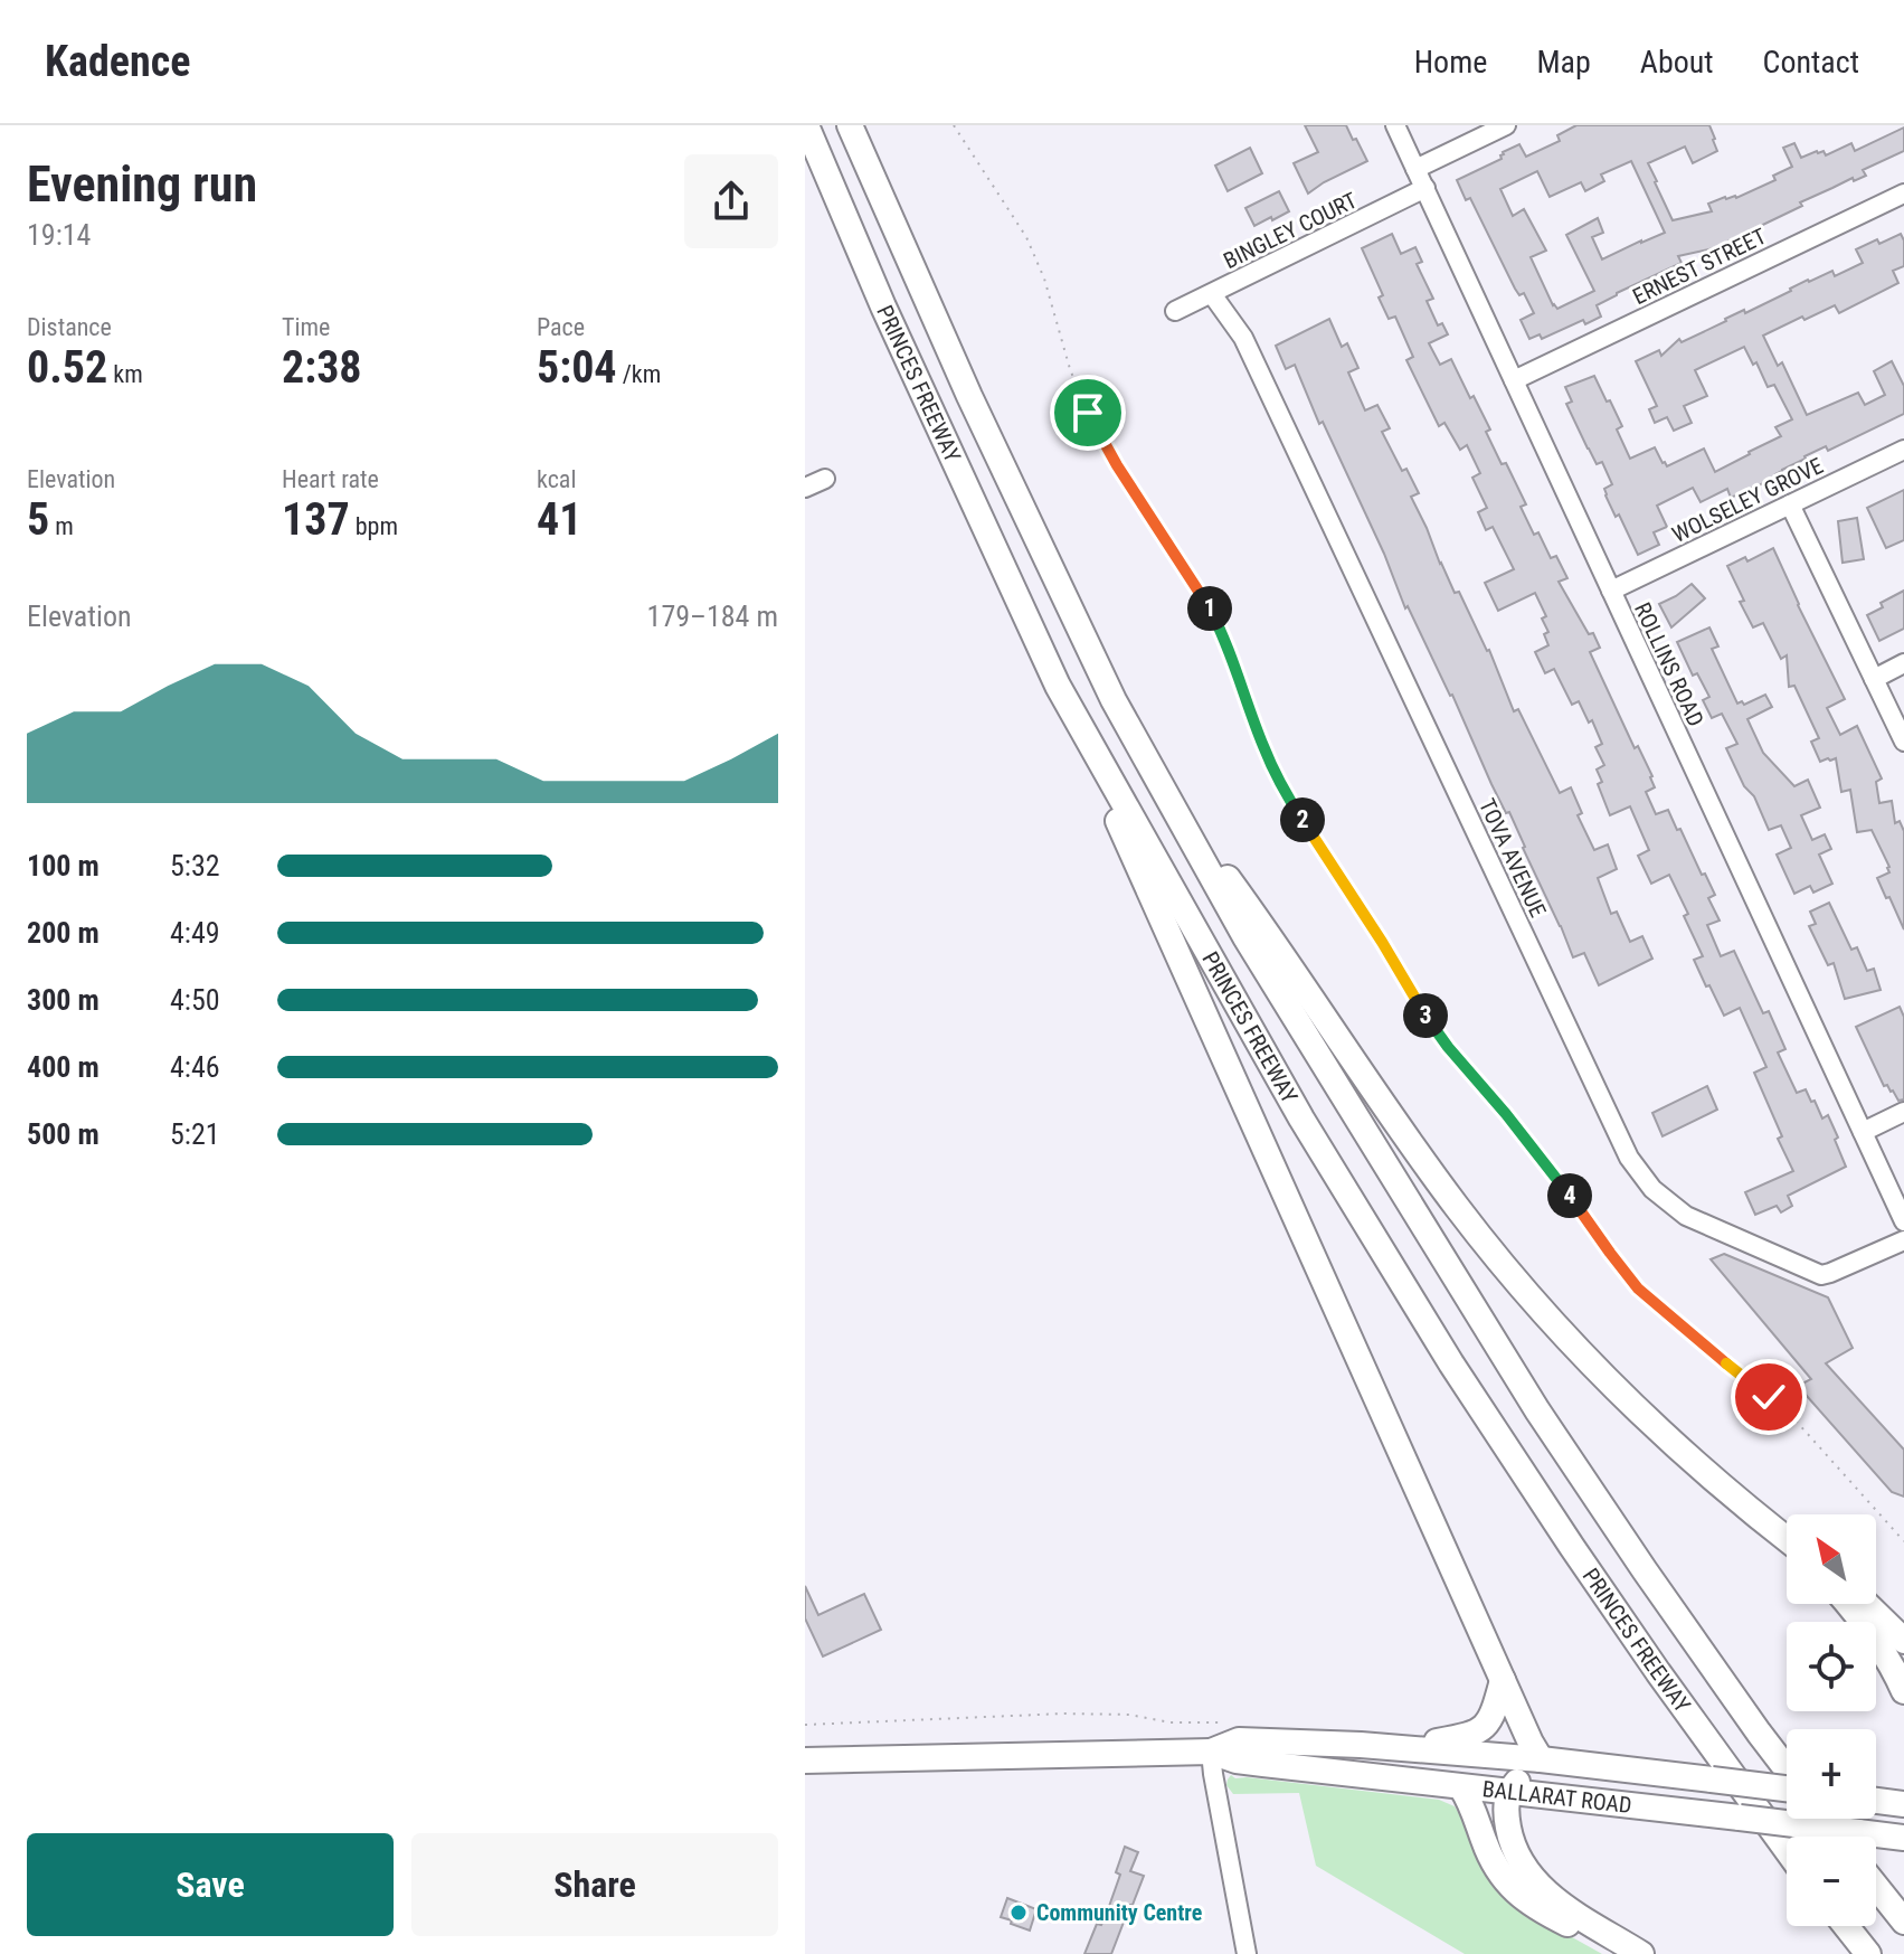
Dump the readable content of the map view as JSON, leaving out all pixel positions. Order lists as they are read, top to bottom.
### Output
{
  "streets": {
    "highway": ["PRINCES FREEWAY", "BALLARAT ROAD"],
    "street": [
      "BINGLEY COURT",
      "ERNEST STREET",
      "WOLSELEY GROVE",
      "ROLLINS ROAD",
      "TOVA AVENUE"
    ]
  },
  "crossings": [
    ["BINGLEY COURT", "ROLLINS ROAD"],
    ["BINGLEY COURT", "TOVA AVENUE"],
    ["ERNEST STREET", "ROLLINS ROAD"],
    ["WOLSELEY GROVE", "ROLLINS ROAD"]
  ],
  "places": ["Community Centre"],
  "north": "top left",
  "page": {
    "header": "Kadence",
    "nav": [
      "Home",
      "Map",
      "About",
      "Contact"
    ],
    "heading": ["Evening run", "19:14"],
    "stats": [
      ["Distance", "0.52 km"],
      ["Time", "2:38"],
      ["Pace", "5:04 /km"],
      ["Elevation", "5 m"],
      ["Heart rate", "137 bpm"],
      ["kcal", "41"]
    ],
    "chart": ["Elevation", "179–184 m"],
    "pins": [
      "1",
      "2",
      "3",
      "4"
    ],
    "list": [
      {
        "name": "100 m",
        "note": "5:32"
      },
      {
        "name": "200 m",
        "note": "4:49"
      },
      {
        "name": "300 m",
        "note": "4:50"
      },
      {
        "name": "400 m",
        "note": "4:46"
      },
      {
        "name": "500 m",
        "note": "5:21"
      }
    ],
    "map_buttons": ["+", "−"],
    "buttons": ["Save", "Share"]
  }
}
